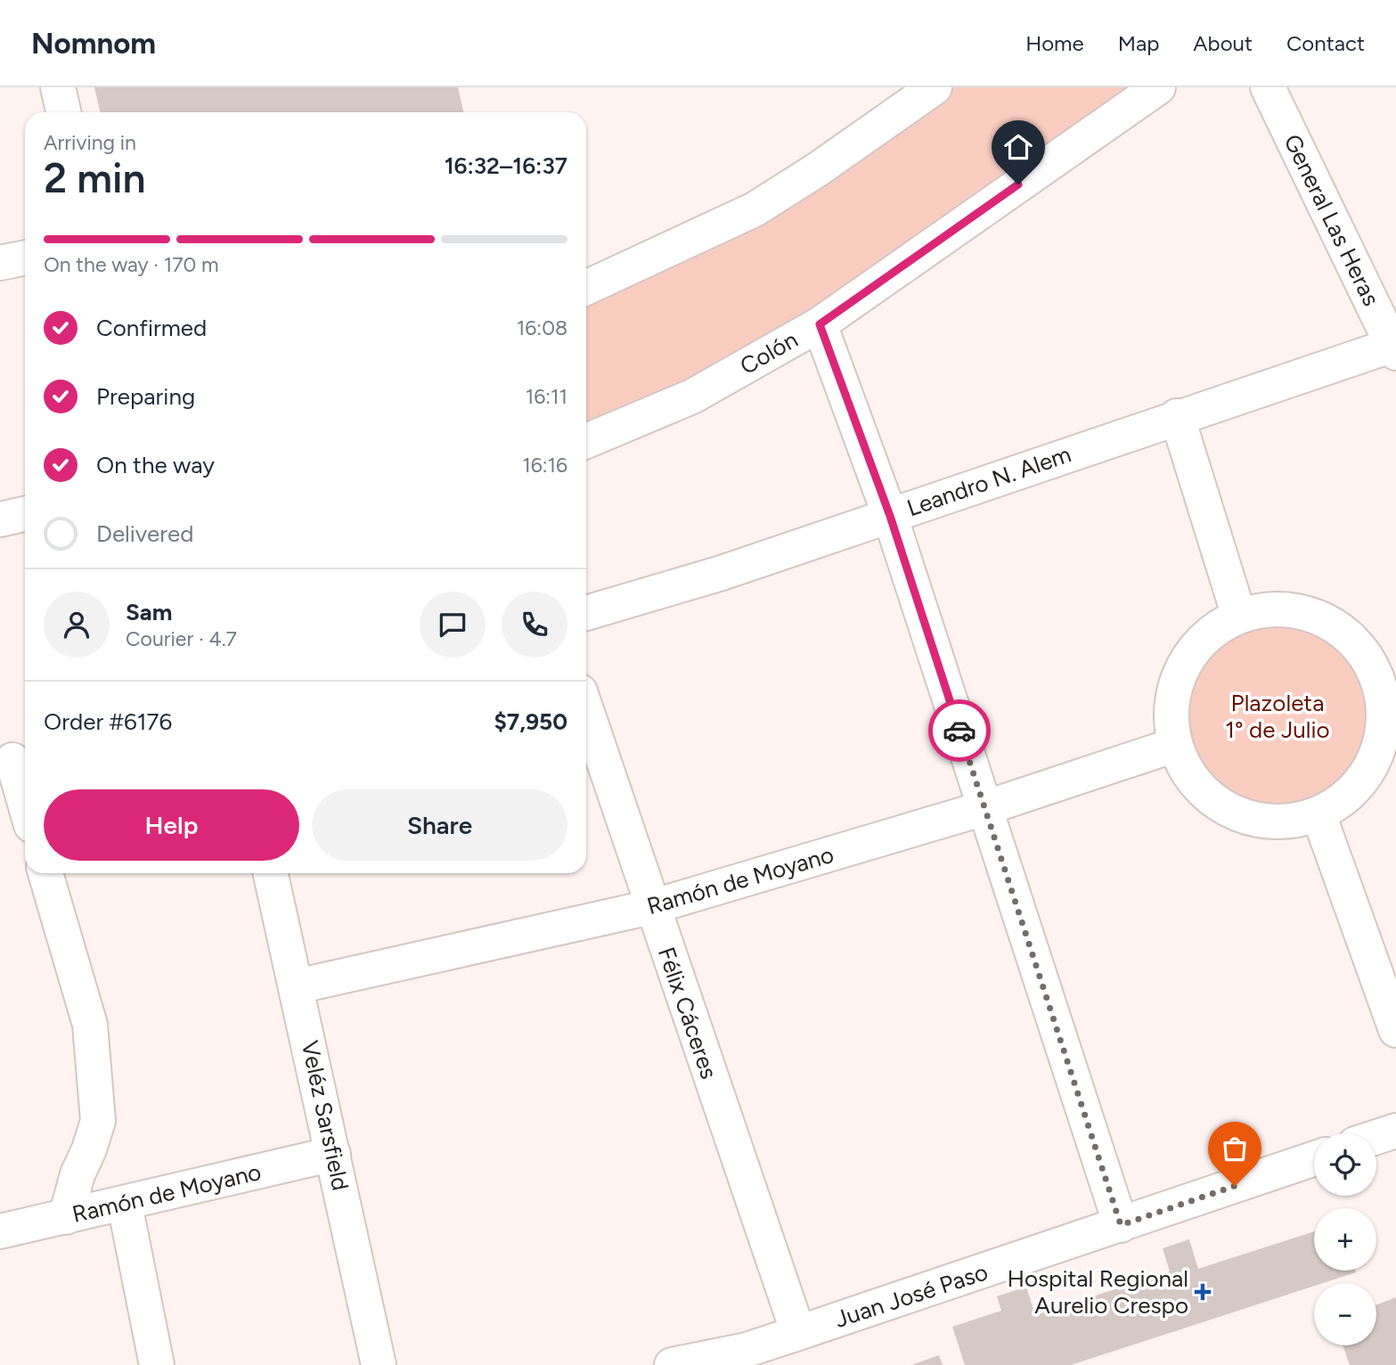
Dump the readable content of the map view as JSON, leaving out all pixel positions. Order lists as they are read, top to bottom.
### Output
{
  "streets": {
    "street": [
      "General Las Heras",
      "Colón",
      "Leandro N. Alem",
      "Ramón de Moyano",
      "Félix Cáceres",
      "Veléz Sarsfield",
      "Juan José Paso"
    ]
  },
  "crossings": [
    ["General Las Heras", "Leandro N. Alem"],
    ["Ramón de Moyano", "Félix Cáceres"],
    ["Ramón de Moyano", "Veléz Sarsfield"],
    ["Félix Cáceres", "Juan José Paso"]
  ],
  "parks": ["Plazoleta 1° de Julio"],
  "places": {
    "health": ["Hospital Regional Aurelio Crespo"]
  },
  "page": {
    "header": "Nomnom",
    "nav": [
      "Home",
      "Map",
      "About",
      "Contact"
    ],
    "heading": ["2 min", "Arriving in", "16:32–16:37"],
    "panel": [
      "Sam",
      "Courier · 4.7",
      "Order #6176",
      "$7,950"
    ],
    "bar": "On the way · 170 m",
    "list": [
      ["Confirmed", "16:08"],
      ["Preparing", "16:11"],
      ["On the way", "16:16"],
      "Delivered"
    ],
    "buttons": ["Help", "Share"],
    "map_buttons": ["+", "−"]
  }
}
